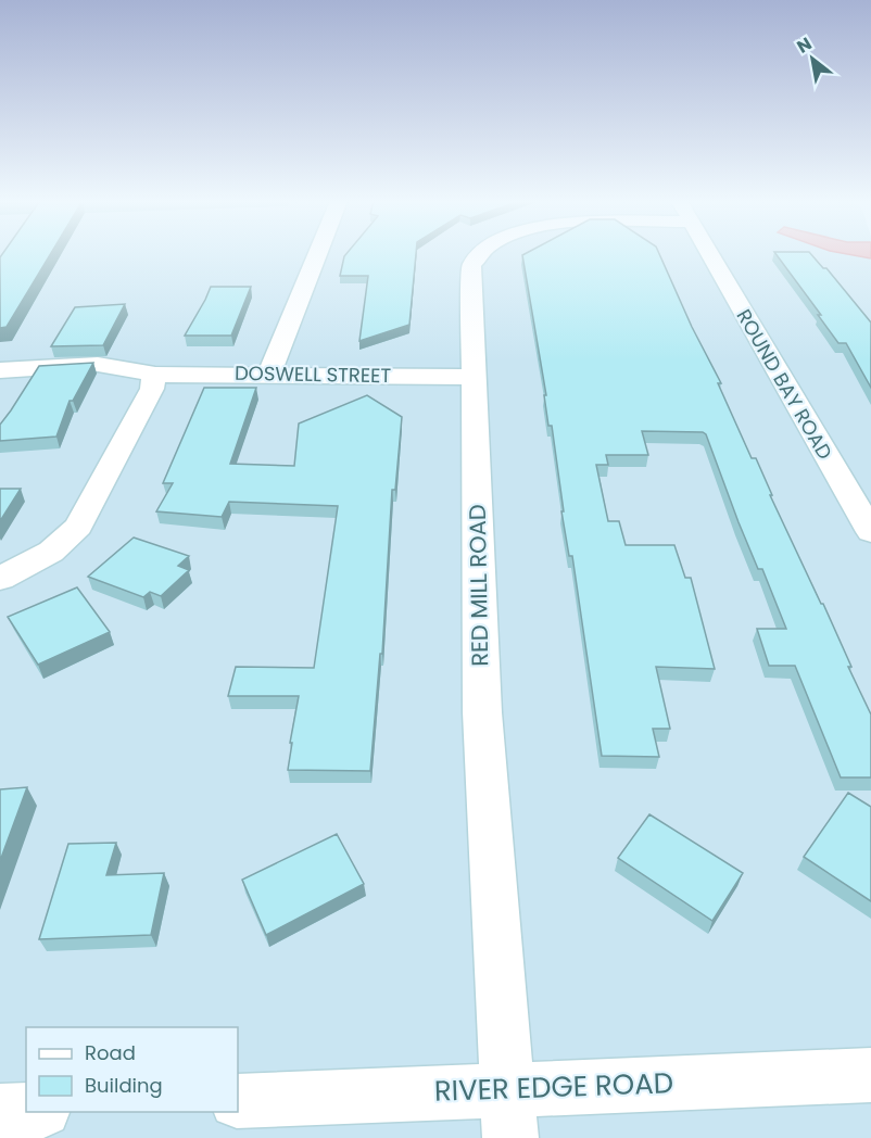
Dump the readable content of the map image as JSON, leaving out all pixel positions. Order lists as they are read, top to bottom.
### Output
{
  "streets": {
    "street": [
      "DOSWELL STREET",
      "ROUND BAY ROAD",
      "RED MILL ROAD",
      "RIVER EDGE ROAD"
    ]
  },
  "crossings": [
    ["DOSWELL STREET", "RED MILL ROAD"],
    ["RED MILL ROAD", "RIVER EDGE ROAD"]
  ],
  "legend": ["Road", "Building"],
  "north": "top left"
}
